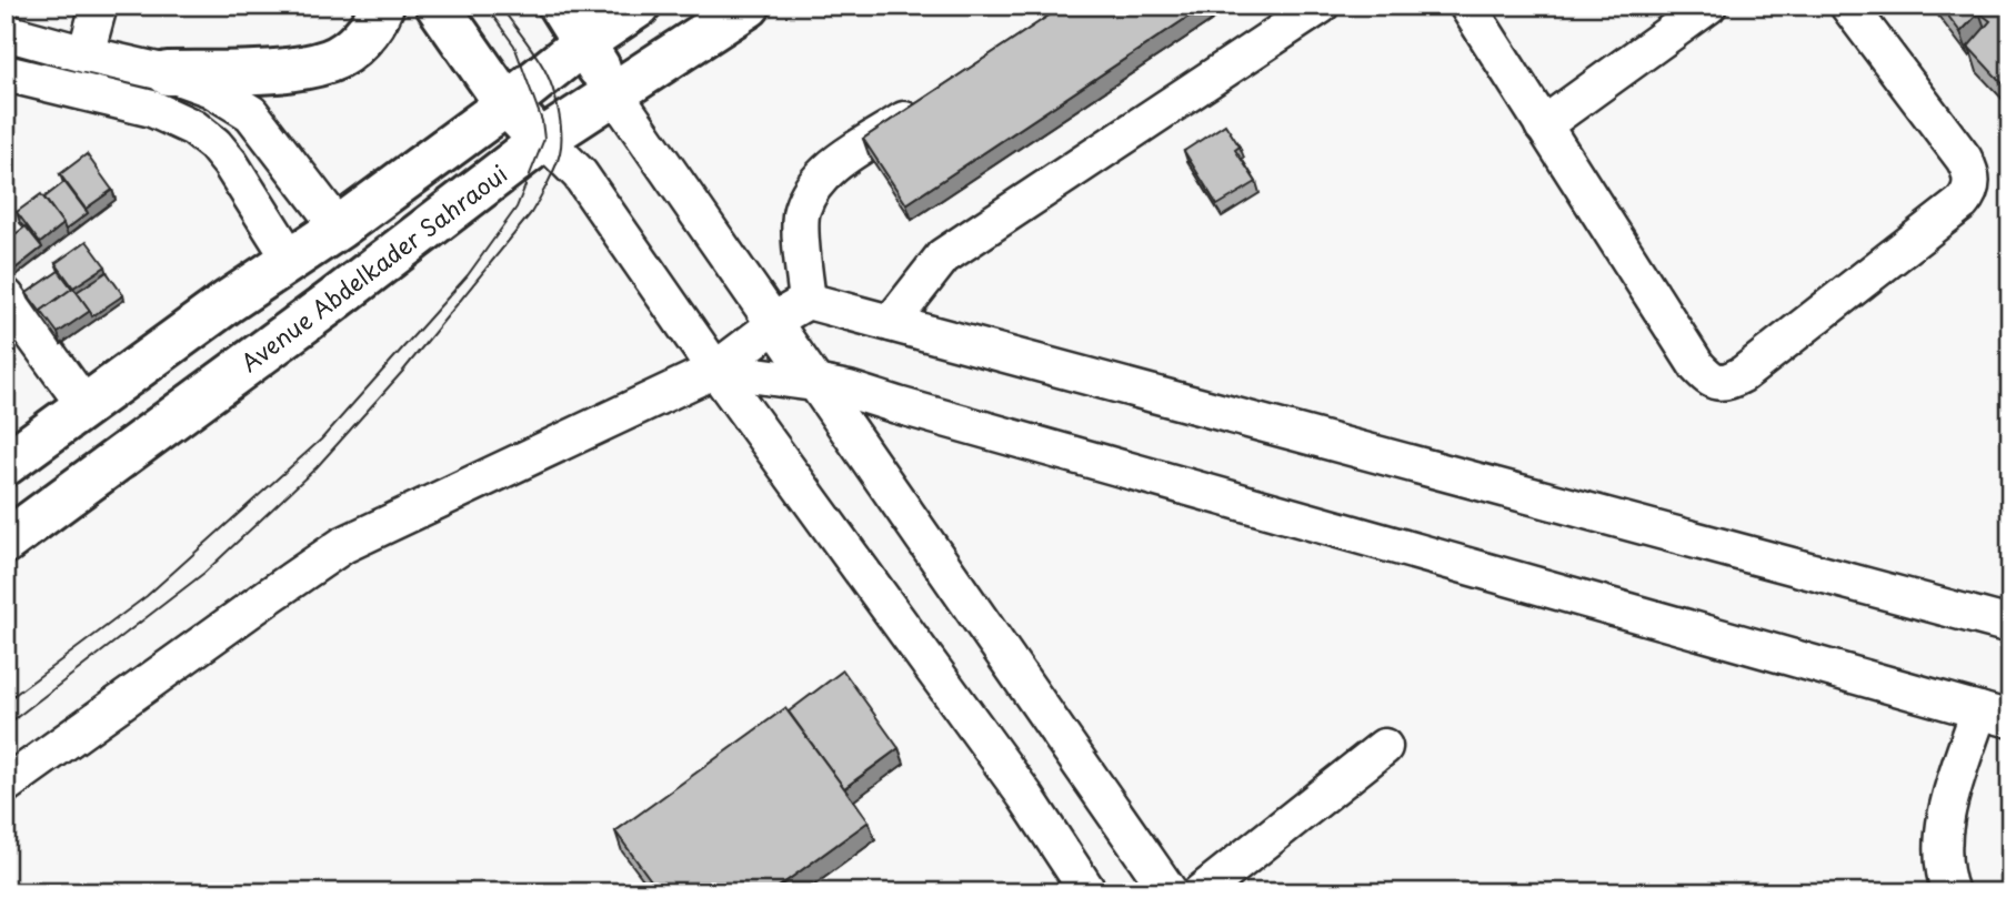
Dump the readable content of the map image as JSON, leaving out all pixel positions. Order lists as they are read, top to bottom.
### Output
{
  "streets": {
    "main road": ["Avenue Abdelkader Sahraoui"]
  }
}
